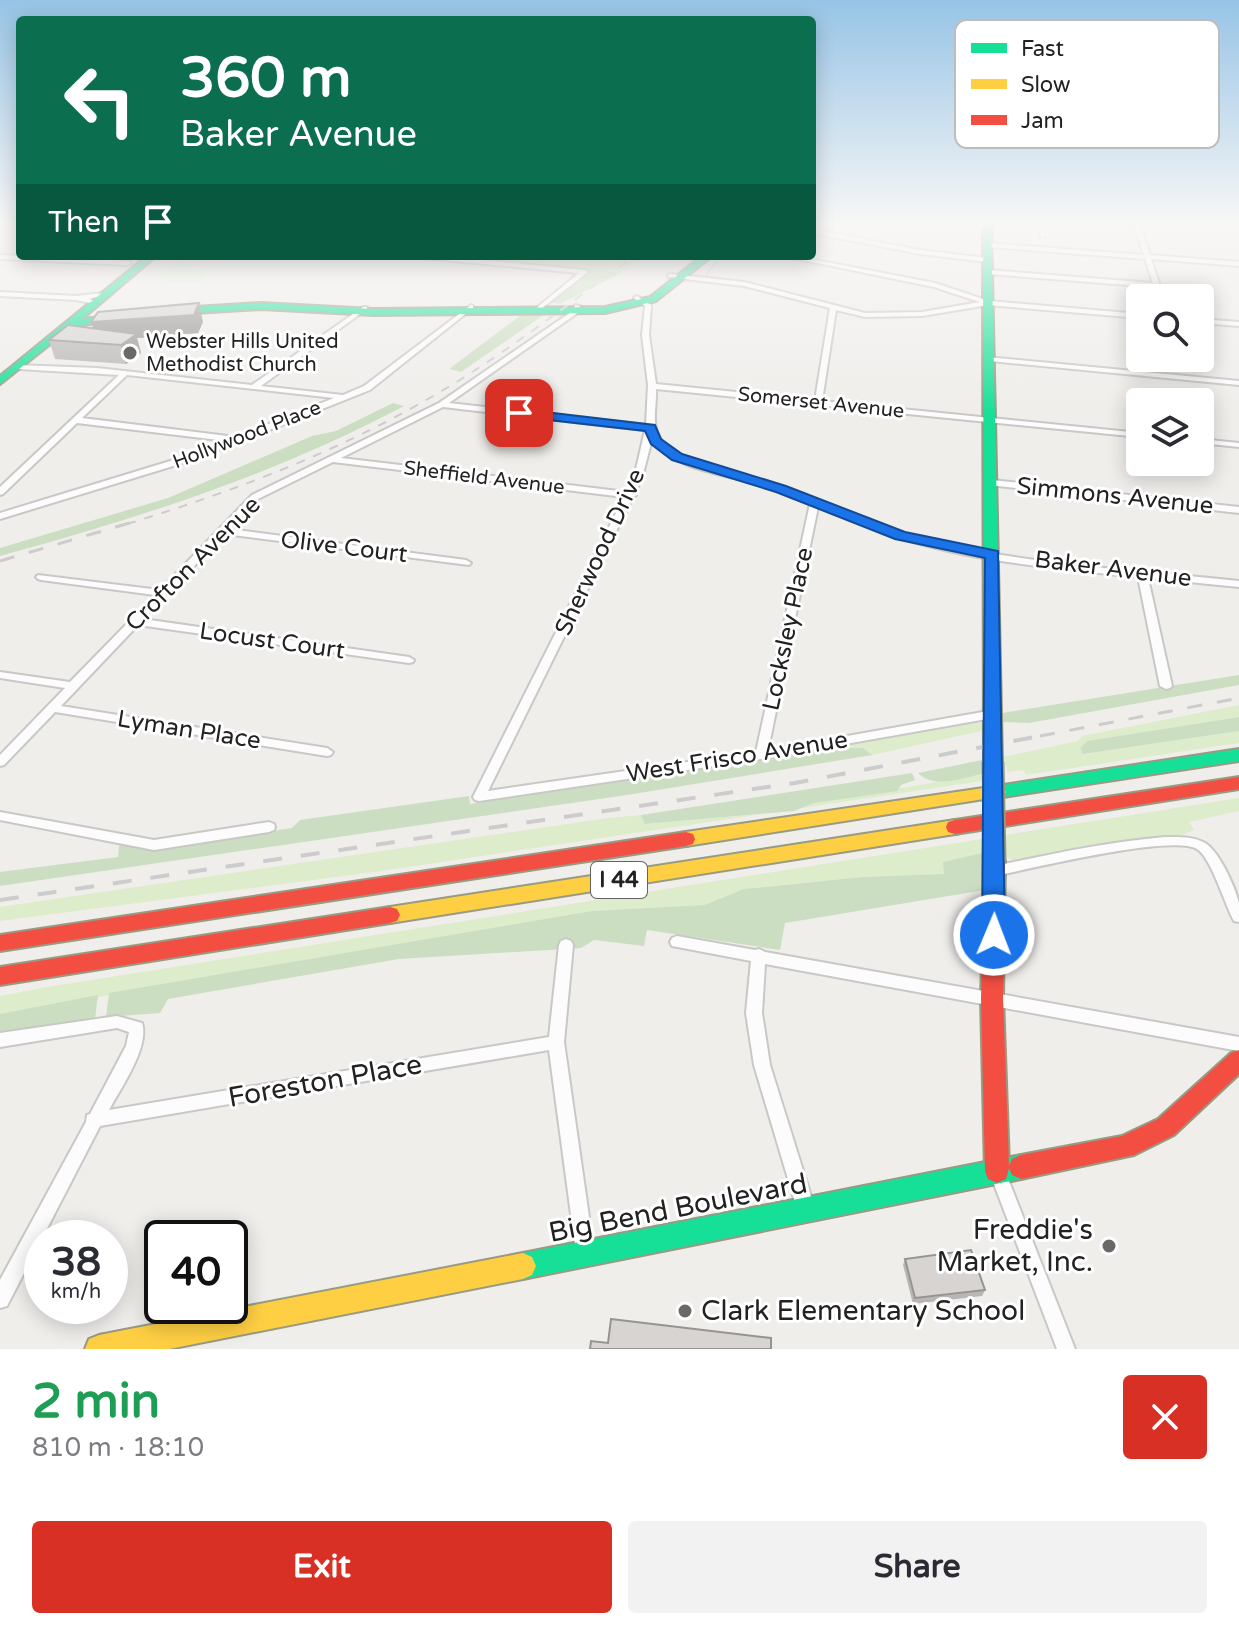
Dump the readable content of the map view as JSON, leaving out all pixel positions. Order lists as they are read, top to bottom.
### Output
{
  "streets": {
    "main road": ["I 44", "Big Bend Boulevard"],
    "street": [
      "Somerset Avenue",
      "Hollywood Place",
      "Sheffield Avenue",
      "Simmons Avenue",
      "Olive Court",
      "Sherwood Drive",
      "Crofton Avenue",
      "Baker Avenue",
      "Locksley Place",
      "Locust Court",
      "Lyman Place",
      "West Frisco Avenue",
      "Foreston Place"
    ]
  },
  "crossings": [
    ["Somerset Avenue", "Sherwood Drive"],
    ["Sheffield Avenue", "Sherwood Drive"],
    ["Sheffield Avenue", "Crofton Avenue"],
    ["Olive Court", "Crofton Avenue"],
    ["Sherwood Drive", "West Frisco Avenue"],
    ["Crofton Avenue", "Locust Court"],
    ["Crofton Avenue", "Lyman Place"],
    ["Baker Avenue", "Locksley Place"],
    ["Locksley Place", "West Frisco Avenue"]
  ],
  "places": ["Webster Hills United Methodist Church", "Freddie's Market, Inc.", "Clark Elementary School"],
  "legend": ["Fast", "Slow", "Jam"],
  "page": {
    "turn": ["360 m", "Baker Avenue"],
    "then": "Then",
    "speed": "38 km/h",
    "limit": "40",
    "heading": ["2 min", "810 m · 18:10"],
    "buttons": ["Exit", "Share"]
  }
}
